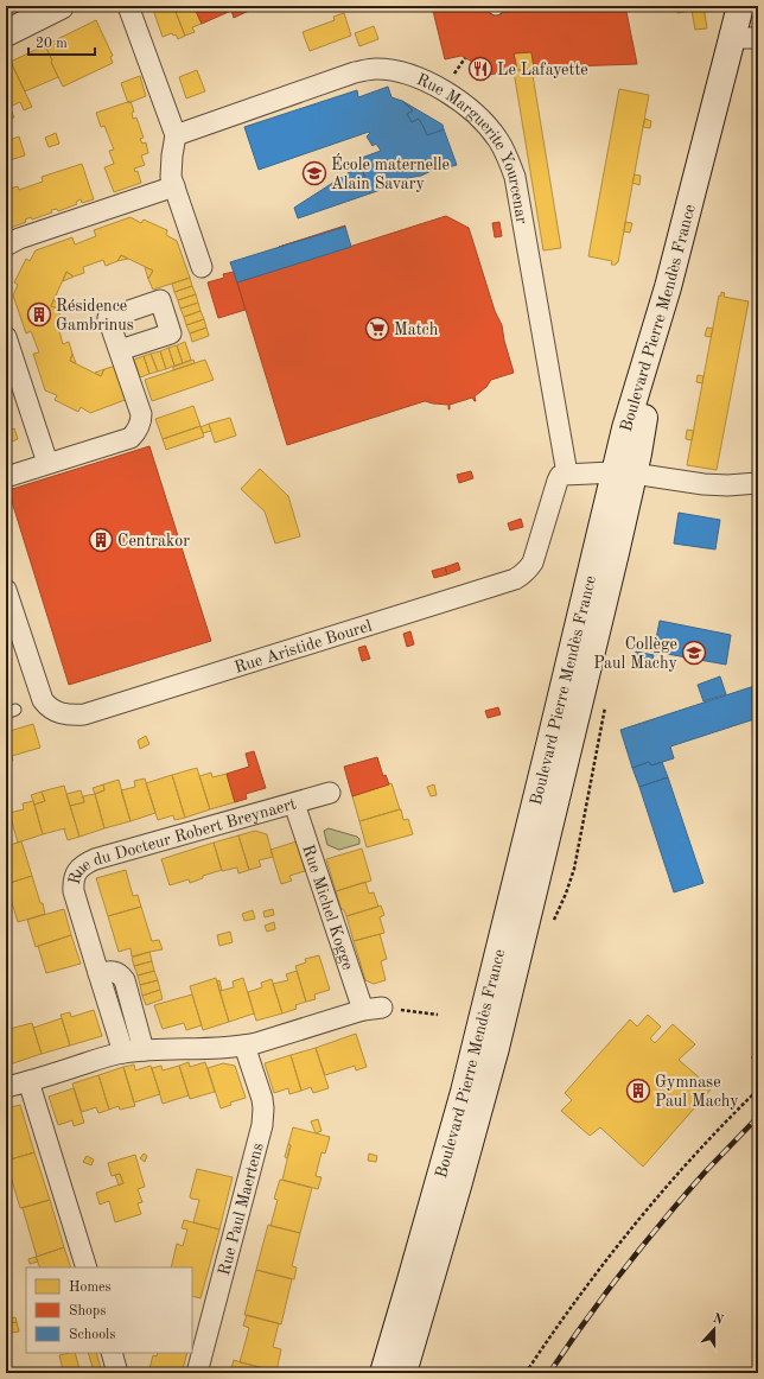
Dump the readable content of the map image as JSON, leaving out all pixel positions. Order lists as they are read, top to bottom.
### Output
{
  "streets": {
    "main road": ["Boulevard Pierre Mendès France"],
    "street": [
      "Rue Marguerite Yourcenar",
      "Rue Aristide Bourel",
      "Rue du Docteur Robert Breynaert",
      "Rue Michel Kogge",
      "Rue Paul Maertens"
    ]
  },
  "crossings": [
    ["Rue Marguerite Yourcenar", "Rue Aristide Bourel"],
    ["Rue du Docteur Robert Breynaert", "Rue Michel Kogge"]
  ],
  "places": {
    "restaurant": ["Le Lafayette"],
    "school or university": ["École maternelle Alain Savary", "Collège Paul Machy"],
    "building": ["Résidence Gambrinus", "Centrakor", "Gymnase Paul Machy"],
    "supermarket": ["Match"]
  },
  "legend": ["Homes", "Shops", "Schools"],
  "scale_bar": "20 m",
  "north": "top"
}
